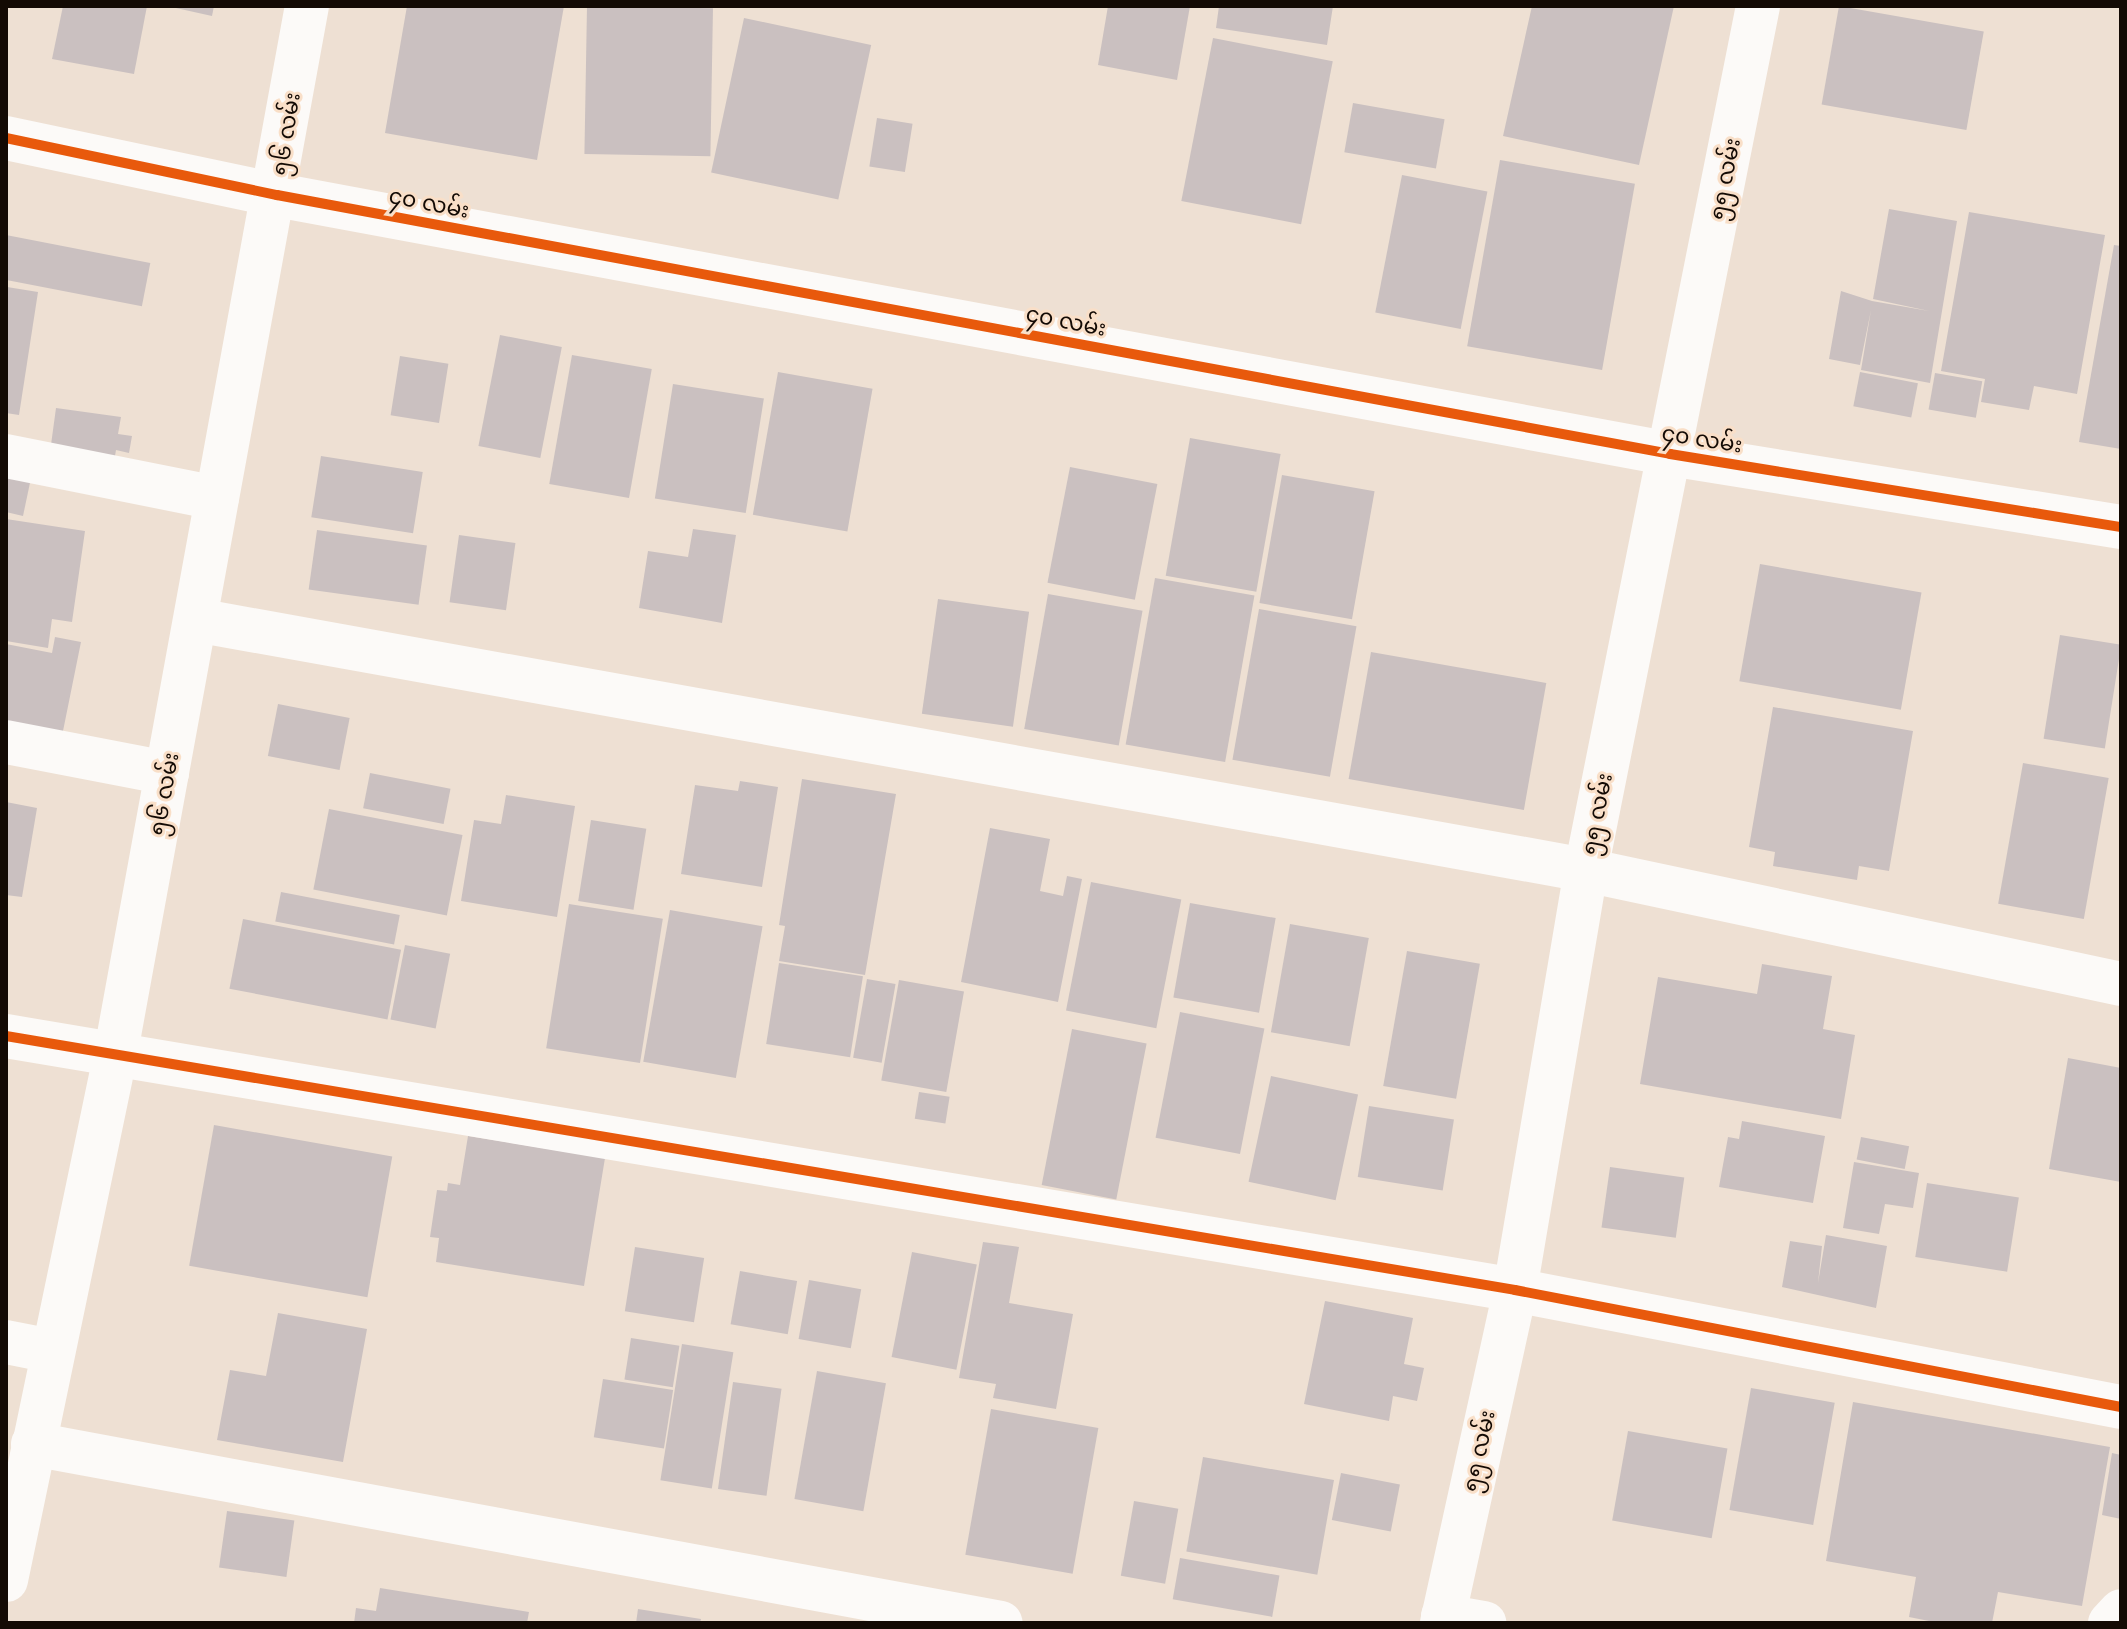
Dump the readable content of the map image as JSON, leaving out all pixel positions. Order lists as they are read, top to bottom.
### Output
{
  "streets": {
    "street": ["၅၆ လမ်း", "၅၅ လမ်း", "၄၀ လမ်း"]
  },
  "crossings": [
    ["၅၆ လမ်း", "၄၀ လမ်း"],
    ["၅၅ လမ်း", "၄၀ လမ်း"]
  ]
}
